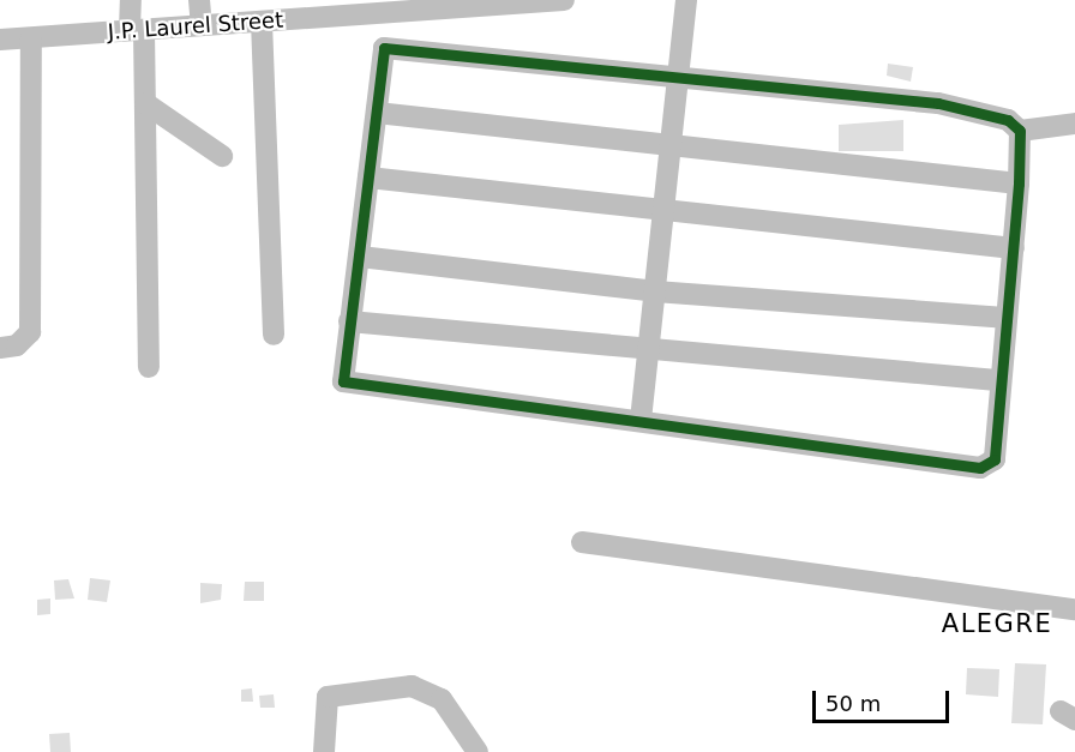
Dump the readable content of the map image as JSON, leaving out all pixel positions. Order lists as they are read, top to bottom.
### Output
{
  "streets": {
    "street": ["J.P. Laurel Street"]
  },
  "districts": ["ALEGRE"],
  "scale_bar": "50 m"
}
